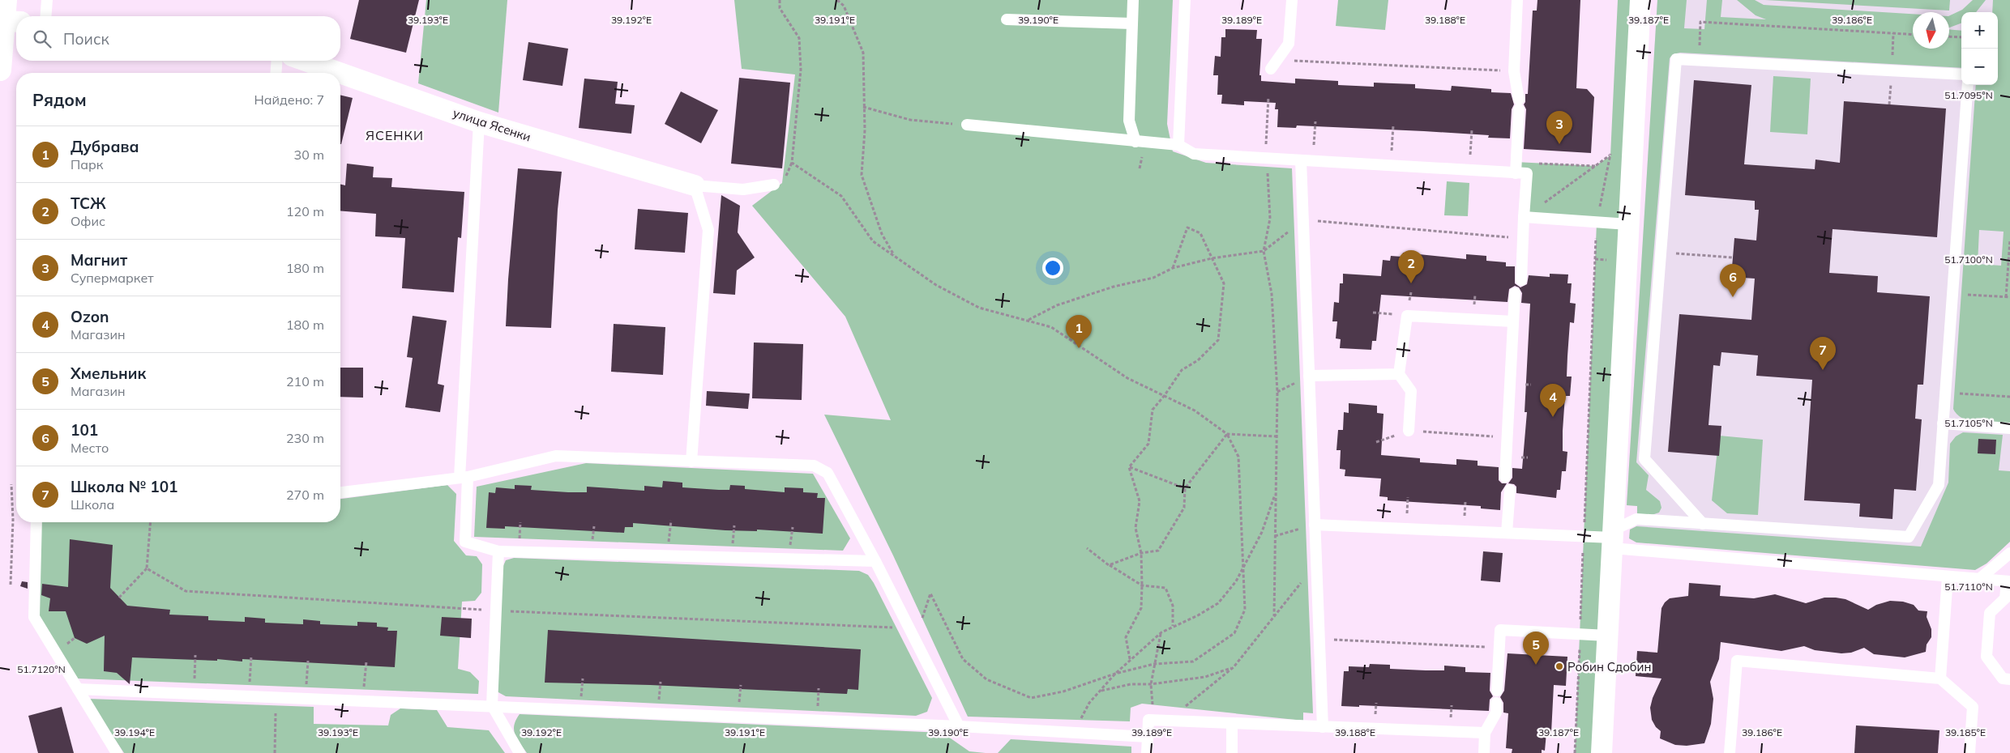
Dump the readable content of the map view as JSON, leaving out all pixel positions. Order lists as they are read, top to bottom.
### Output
{
  "streets": {
    "street": ["улица Ясенки"]
  },
  "districts": ["ЯСЕНКИ"],
  "places": ["Робин Сдобин"],
  "north": "bottom",
  "page": {
    "map_buttons": ["+", "−"],
    "search": "Поиск",
    "heading": ["Рядом", "Найдено: 7"],
    "pins": [
      "3",
      "2",
      "6",
      "1",
      "7",
      "4",
      "5"
    ],
    "list": [
      {
        "mark": "1",
        "name": "Дубрава",
        "note": "Парк",
        "value": "30 m"
      },
      {
        "mark": "2",
        "name": "ТСЖ",
        "note": "Офис",
        "value": "120 m"
      },
      {
        "mark": "3",
        "name": "Магнит",
        "note": "Супермаркет",
        "value": "180 m"
      },
      {
        "mark": "4",
        "name": "Ozon",
        "note": "Магазин",
        "value": "180 m"
      },
      {
        "mark": "5",
        "name": "Хмельник",
        "note": "Магазин",
        "value": "210 m"
      },
      {
        "mark": "6",
        "name": "101",
        "note": "Место",
        "value": "230 m"
      },
      {
        "mark": "7",
        "name": "Школа № 101",
        "note": "Школа",
        "value": "270 m"
      }
    ]
  },
  "coordinates": [
    "39.193°E",
    "39.192°E",
    "39.191°E",
    "39.190°E",
    "39.189°E",
    "39.188°E",
    "39.187°E",
    "39.186°E",
    "51.7095°N",
    "51.7100°N",
    "51.7105°N",
    "51.7110°N",
    "51.7120°N",
    "39.194°E",
    "39.185°E"
  ]
}
